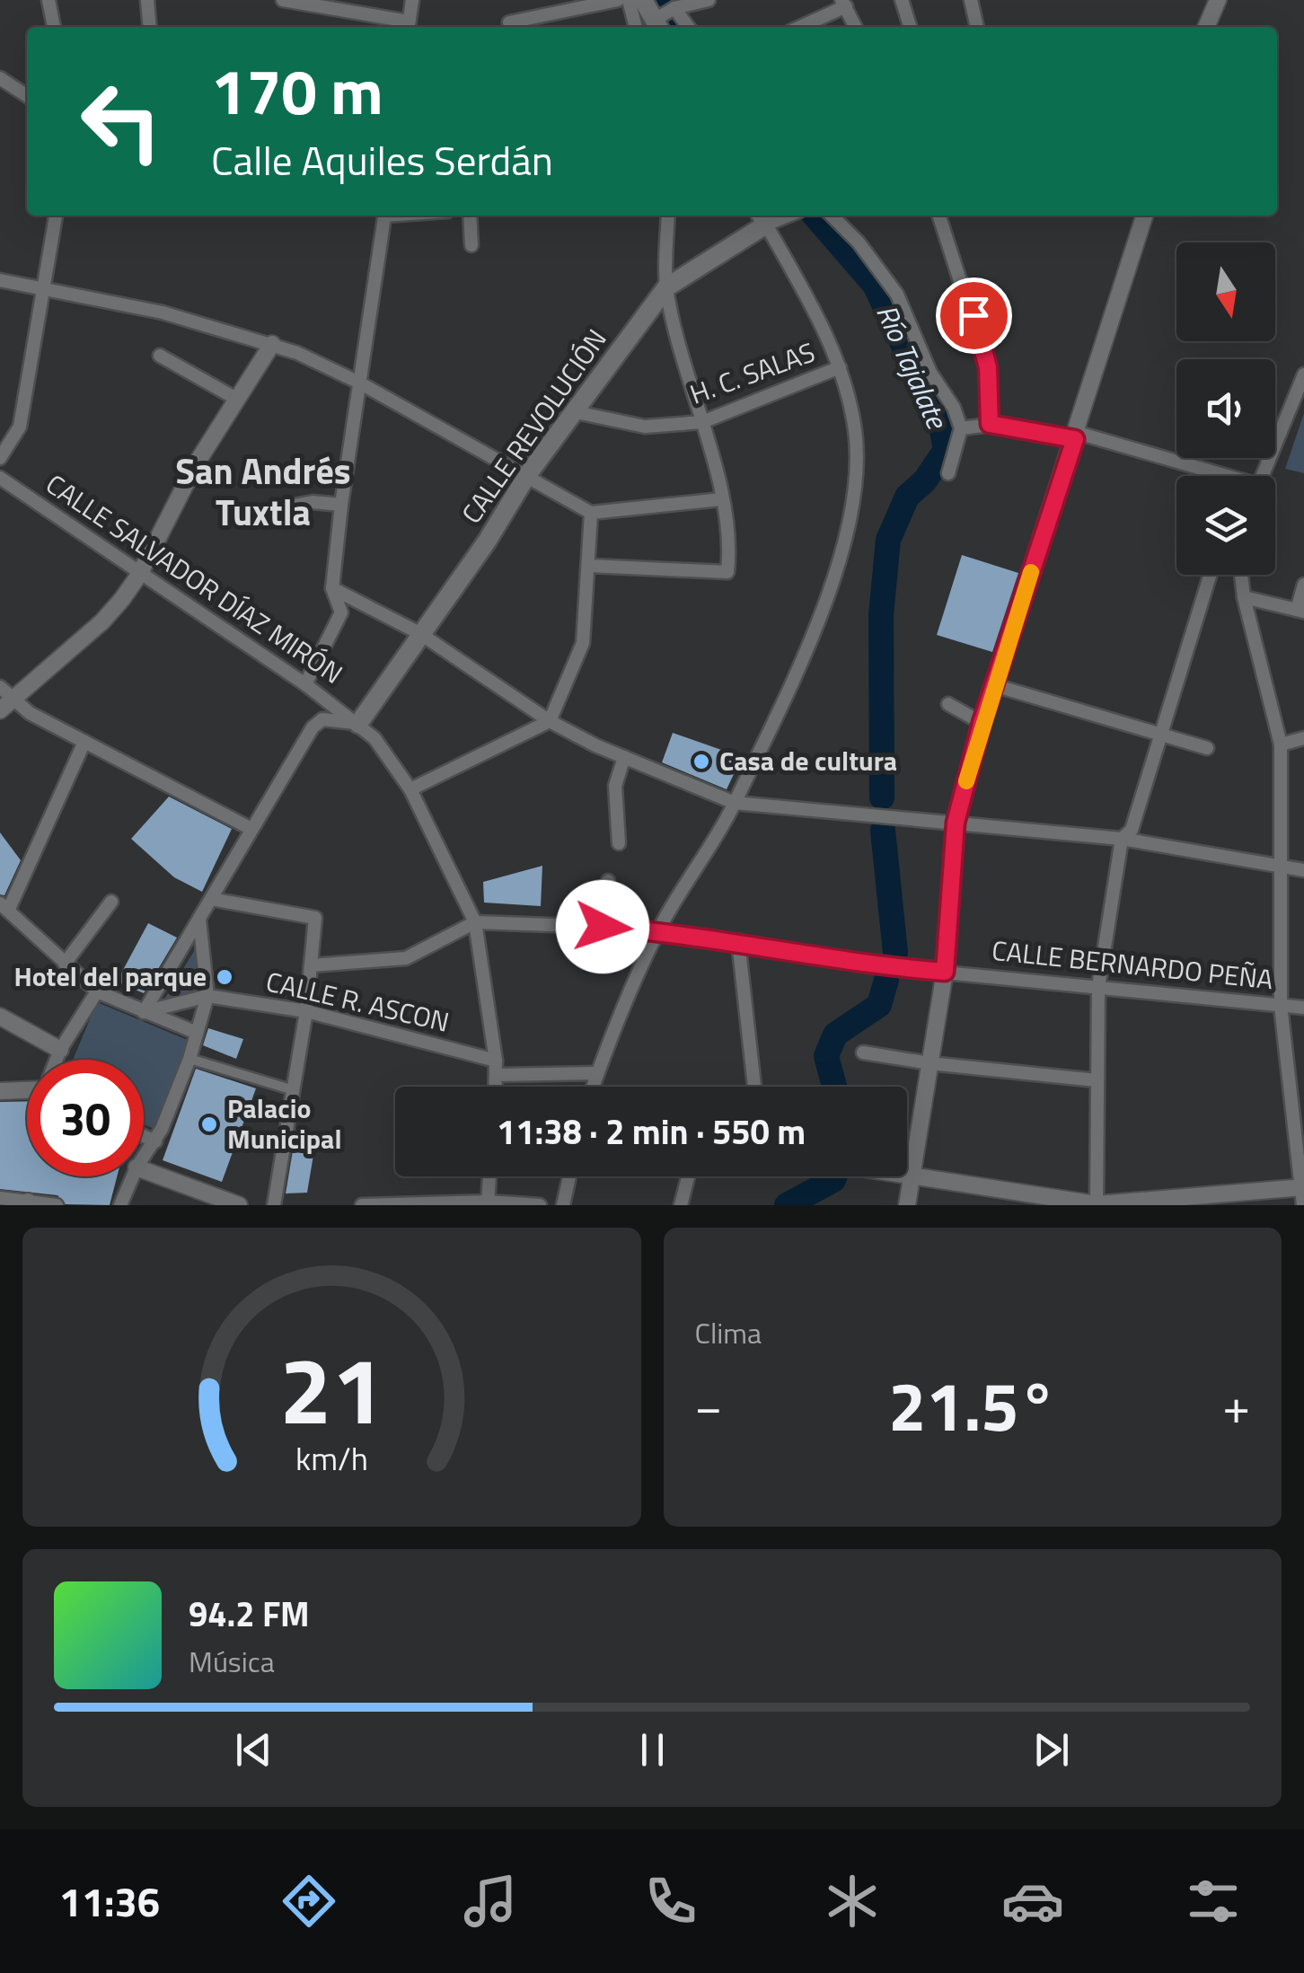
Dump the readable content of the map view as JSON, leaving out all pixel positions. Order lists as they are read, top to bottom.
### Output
{
  "streets": {
    "main road": ["CALLE REVOLUCIÓN"],
    "street": [
      "H. C. SALAS",
      "CALLE SALVADOR DÍAZ MIRÓN",
      "CALLE BERNARDO PEÑA",
      "CALLE R. ASCON"
    ]
  },
  "crossings": [
    ["H. C. SALAS", "CALLE REVOLUCIÓN"],
    ["CALLE REVOLUCIÓN", "CALLE SALVADOR DÍAZ MIRÓN"],
    ["CALLE SALVADOR DÍAZ MIRÓN", "CALLE BERNARDO PEÑA"],
    ["CALLE SALVADOR DÍAZ MIRÓN", "CALLE R. ASCON"]
  ],
  "districts": ["San Andrés Tuxtla"],
  "water": ["Río Tajalate"],
  "places": ["Casa de cultura", "Hotel del parque", "Palacio Municipal"],
  "north": "bottom",
  "page": {
    "turn": ["170 m", "Calle Aquiles Serdán"],
    "limit": "30",
    "trip": "11:38 · 2 min · 550 m",
    "tile": "Clima",
    "heat": ["−", "21.5°", "+"],
    "song": ["94.2 FM", "Música"],
    "tabs": "11:36",
    "gauge": ["21", "km/h"]
  }
}
